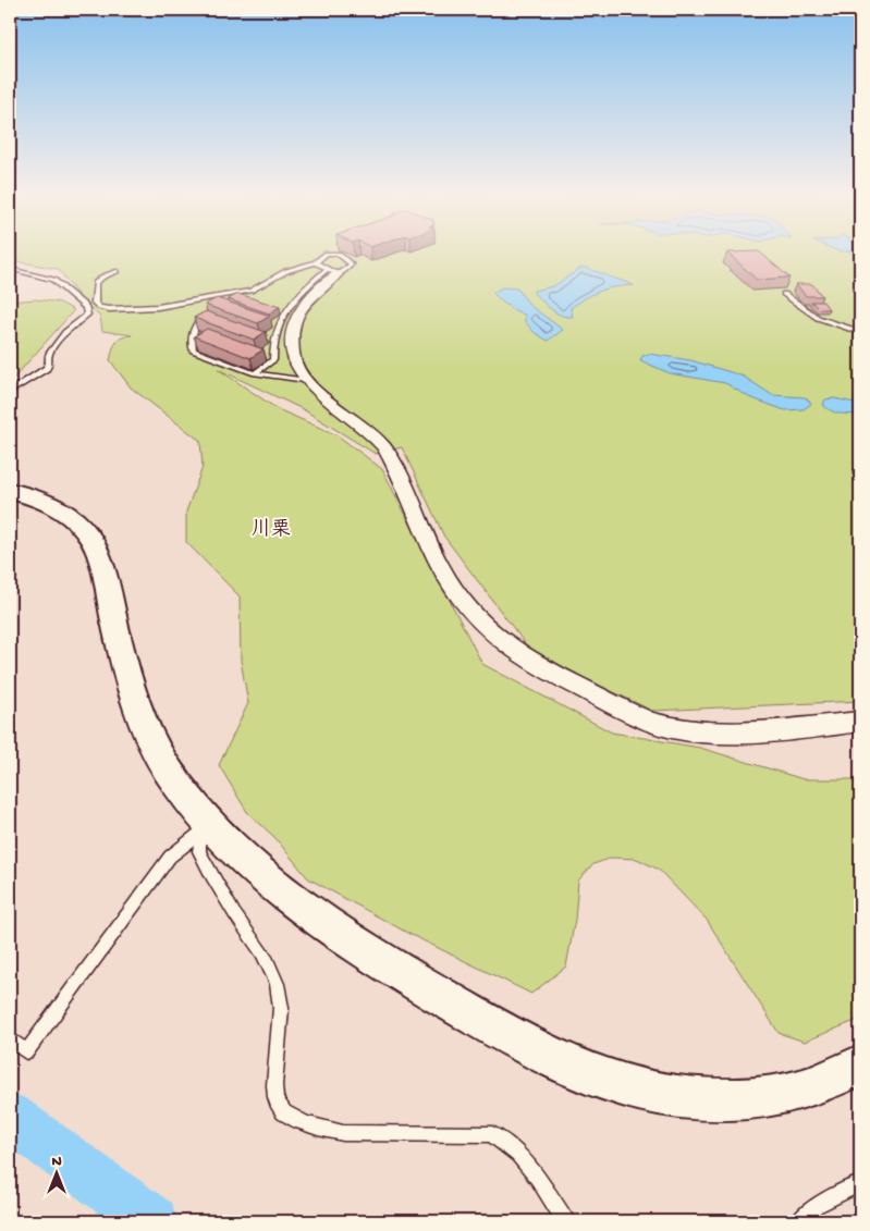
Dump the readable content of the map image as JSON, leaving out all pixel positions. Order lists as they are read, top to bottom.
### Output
{
  "districts": ["川栗"],
  "north": "top"
}
